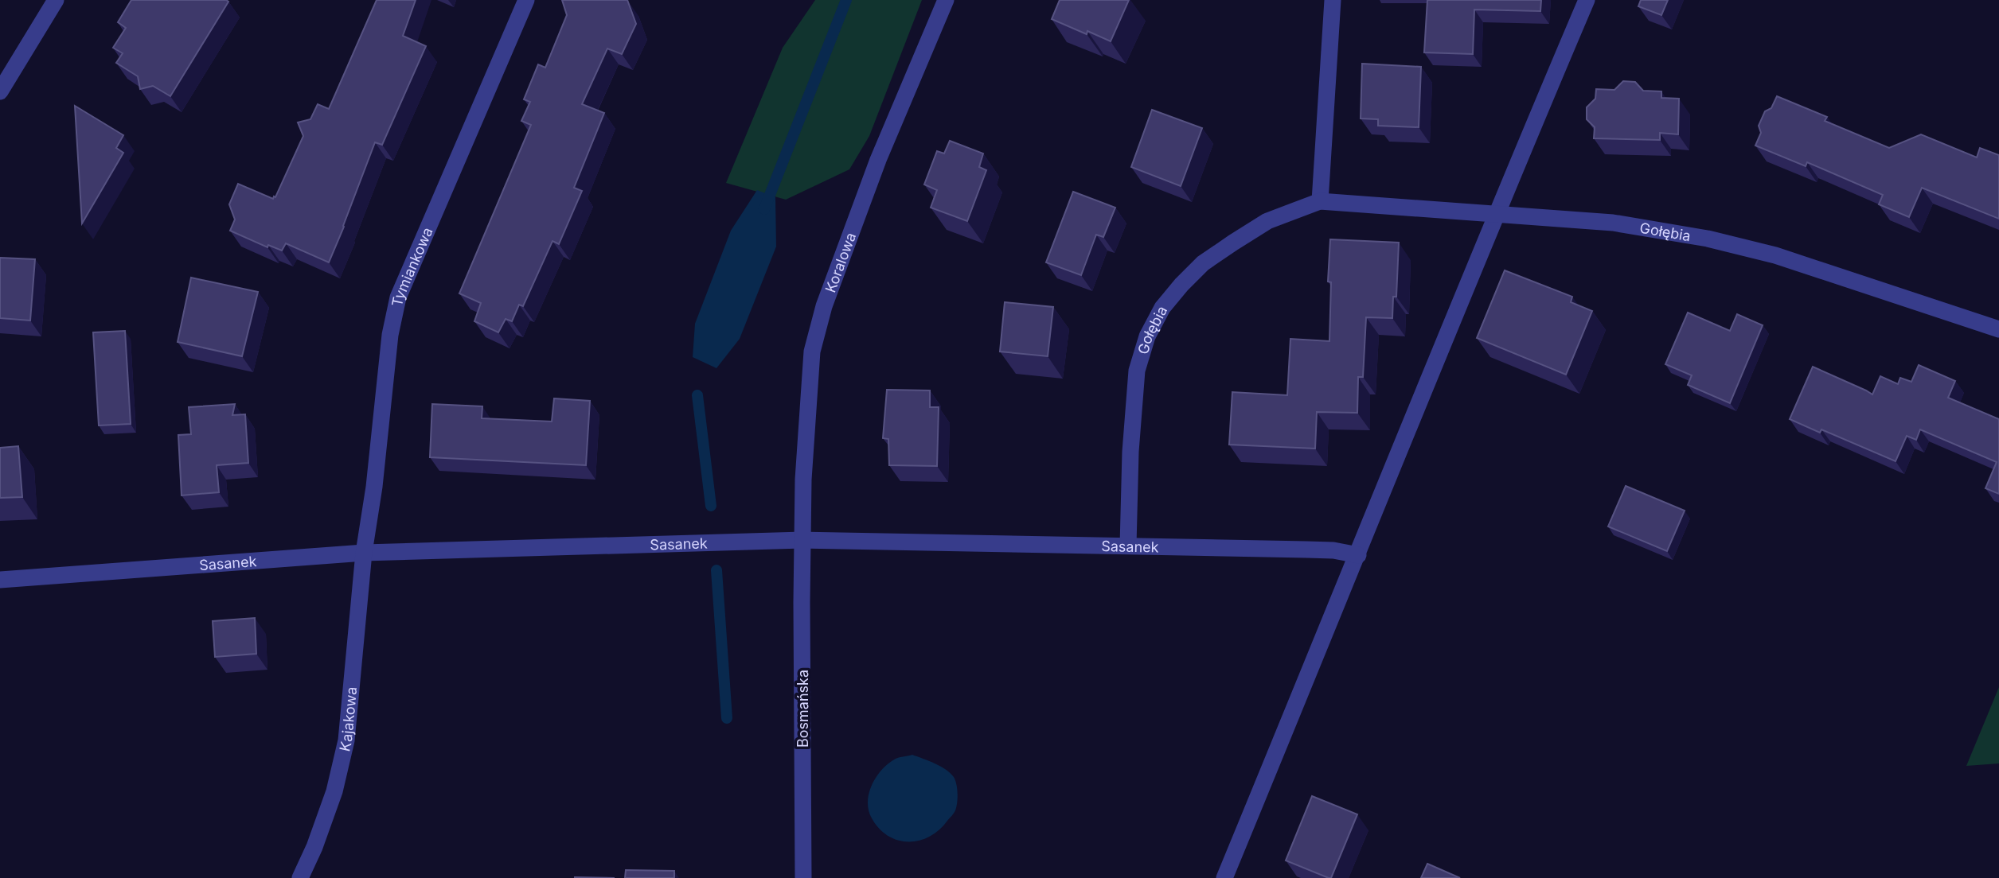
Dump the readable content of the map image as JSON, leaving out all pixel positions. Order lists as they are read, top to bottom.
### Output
{
  "streets": {
    "street": [
      "Gołębia",
      "Koralowa",
      "Tymiankowa",
      "Sasanek",
      "Bosmańska",
      "Kajakowa"
    ]
  },
  "crossings": [
    ["Gołębia", "Sasanek"],
    ["Koralowa", "Sasanek"],
    ["Koralowa", "Bosmańska"],
    ["Tymiankowa", "Sasanek"],
    ["Tymiankowa", "Kajakowa"],
    ["Sasanek", "Bosmańska"],
    ["Sasanek", "Kajakowa"]
  ]
}
